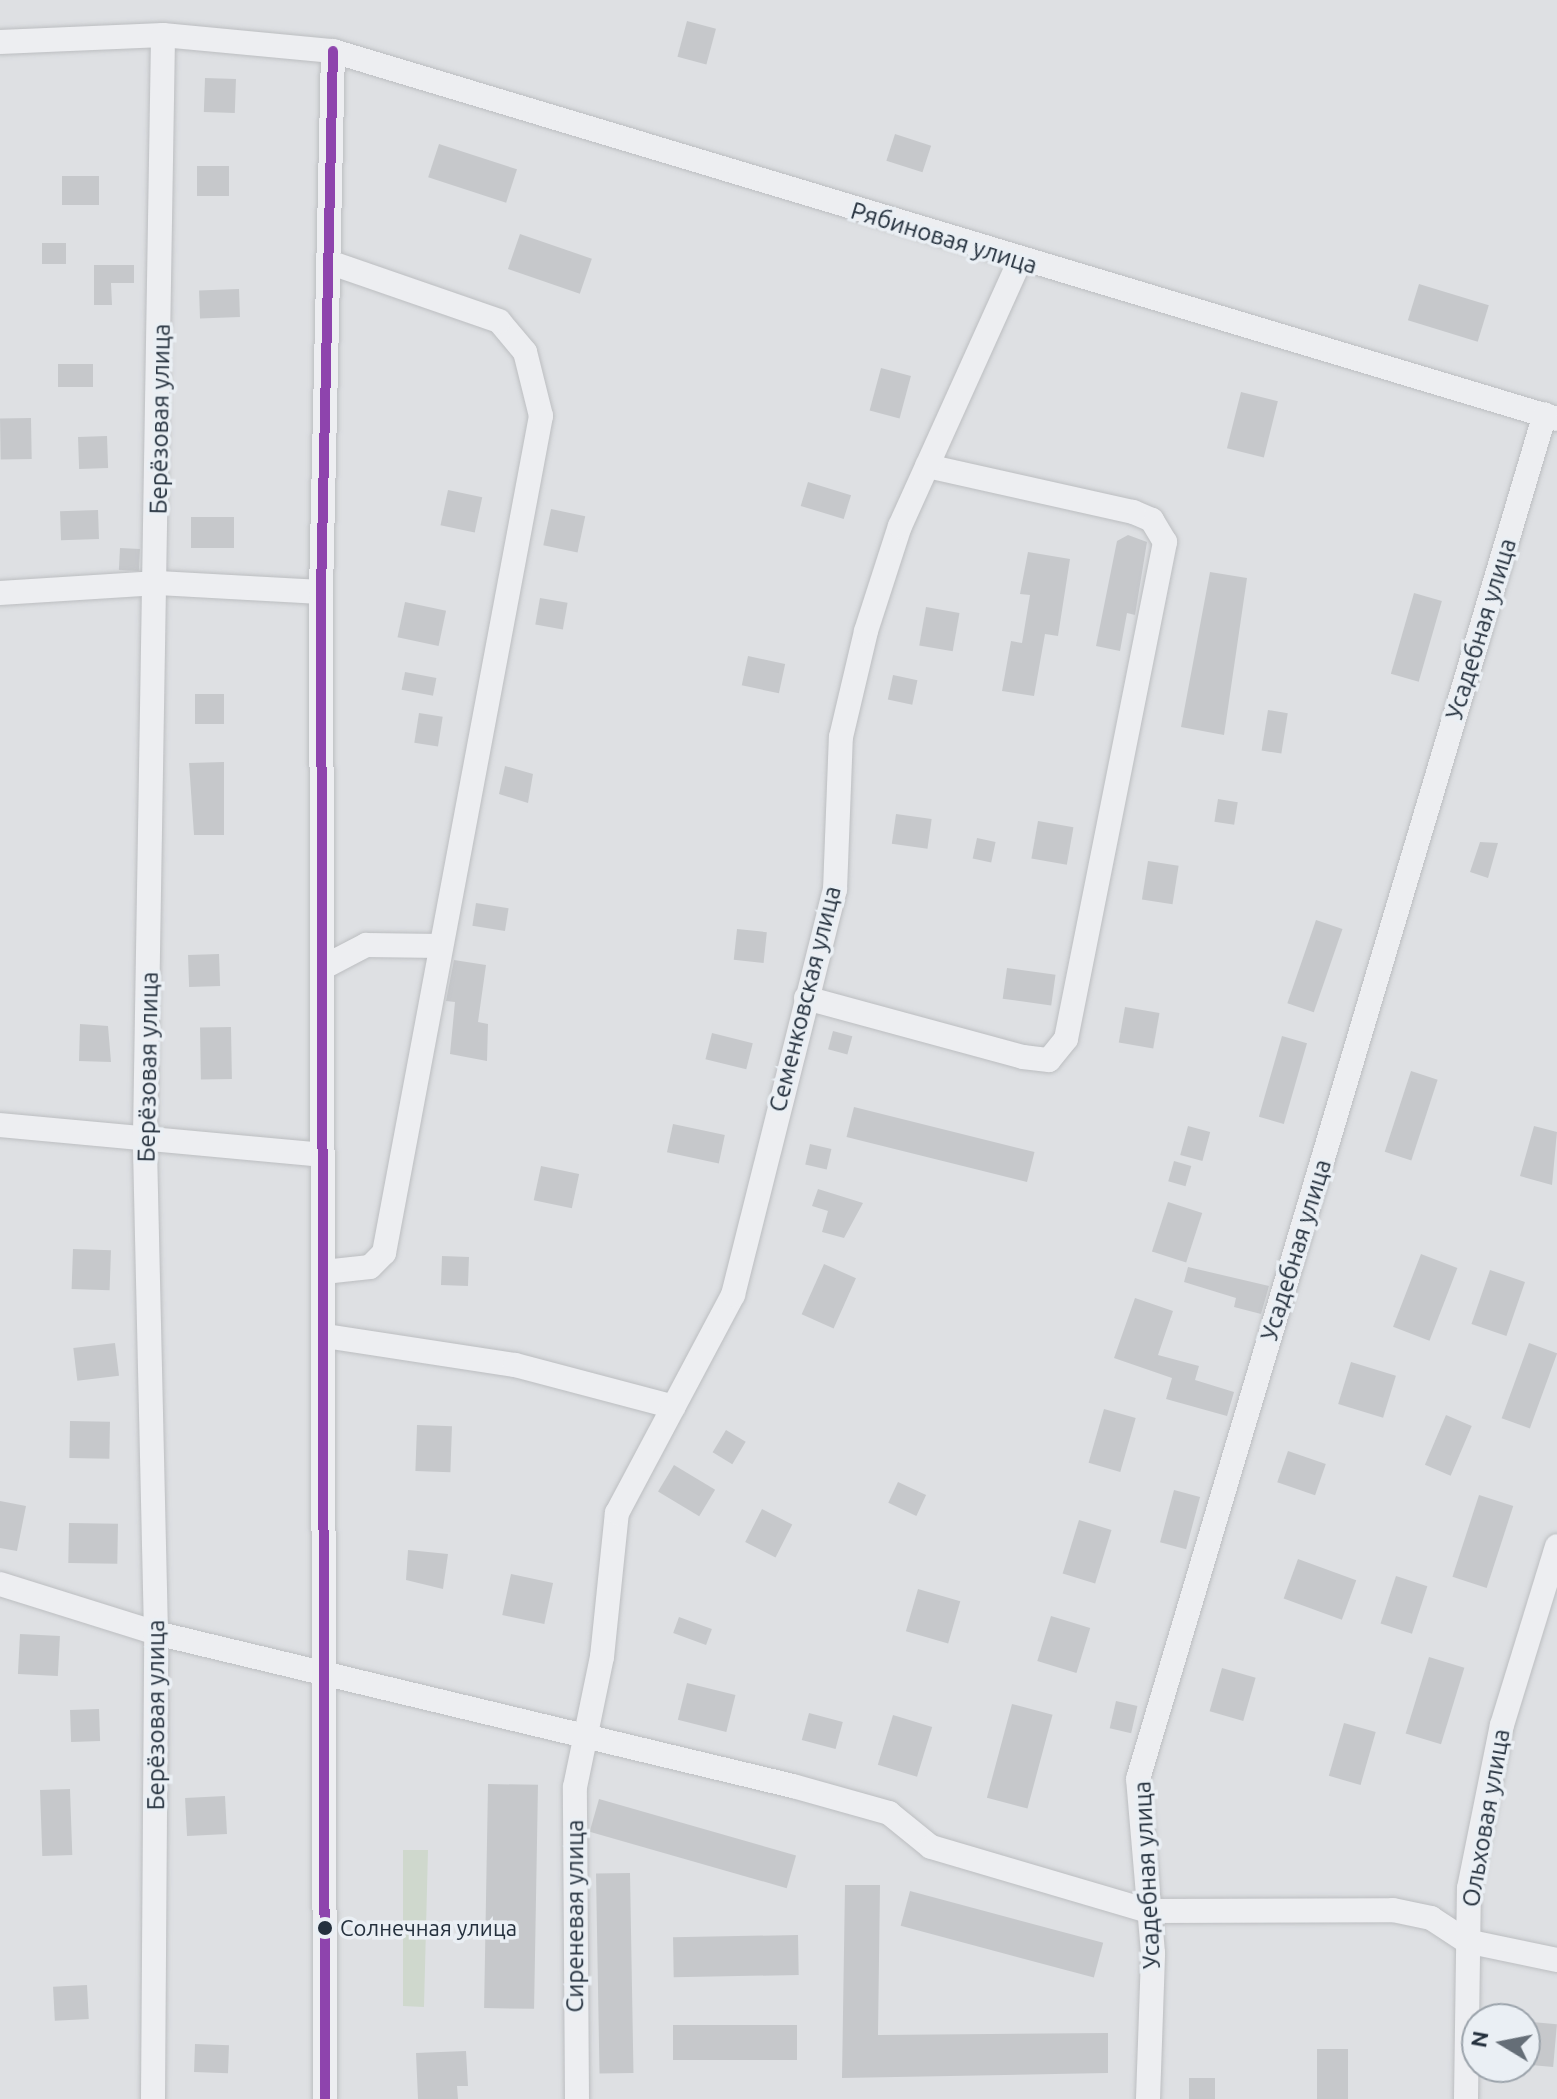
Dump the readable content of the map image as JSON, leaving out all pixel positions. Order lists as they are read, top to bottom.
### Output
{
  "streets": {
    "street": [
      "Рябиновая улица",
      "Берёзовая улица",
      "Усадебная улица",
      "Семенковская улица",
      "Ольховая улица",
      "Сиреневая улица"
    ]
  },
  "crossings": [
    ["Рябиновая улица", "Берёзовая улица"],
    ["Рябиновая улица", "Усадебная улица"],
    ["Рябиновая улица", "Семенковская улица"],
    ["Семенковская улица", "Сиреневая улица"]
  ],
  "places": ["Солнечная улица"],
  "north": "left"
}
